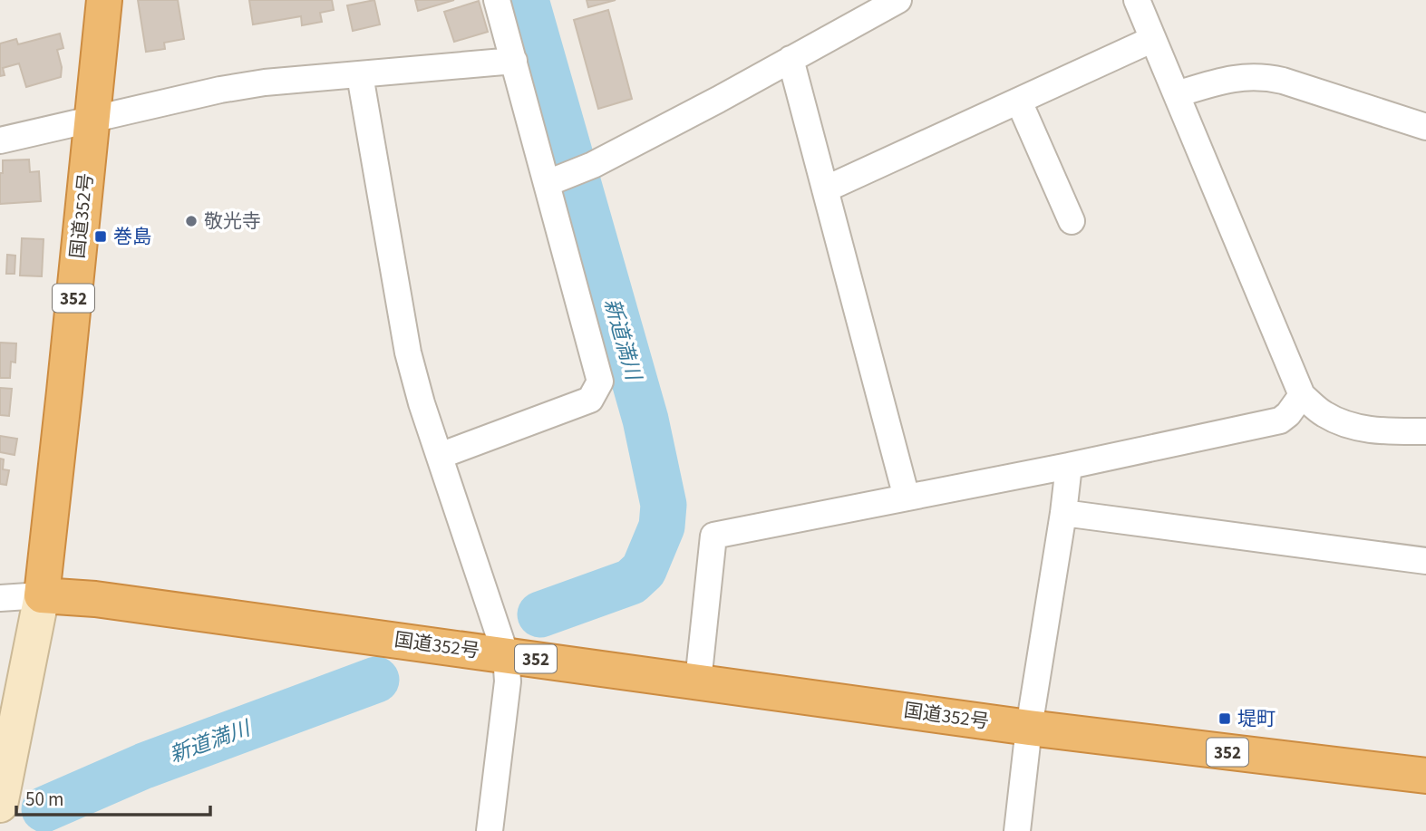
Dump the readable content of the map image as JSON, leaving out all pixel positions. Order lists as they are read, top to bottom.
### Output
{
  "streets": {
    "highway": ["国道352号", "352"]
  },
  "water": ["新道満川"],
  "places": {
    "other": ["敬光寺"],
    "transit": ["巻島", "堤町"]
  },
  "scale_bar": "50 m"
}
